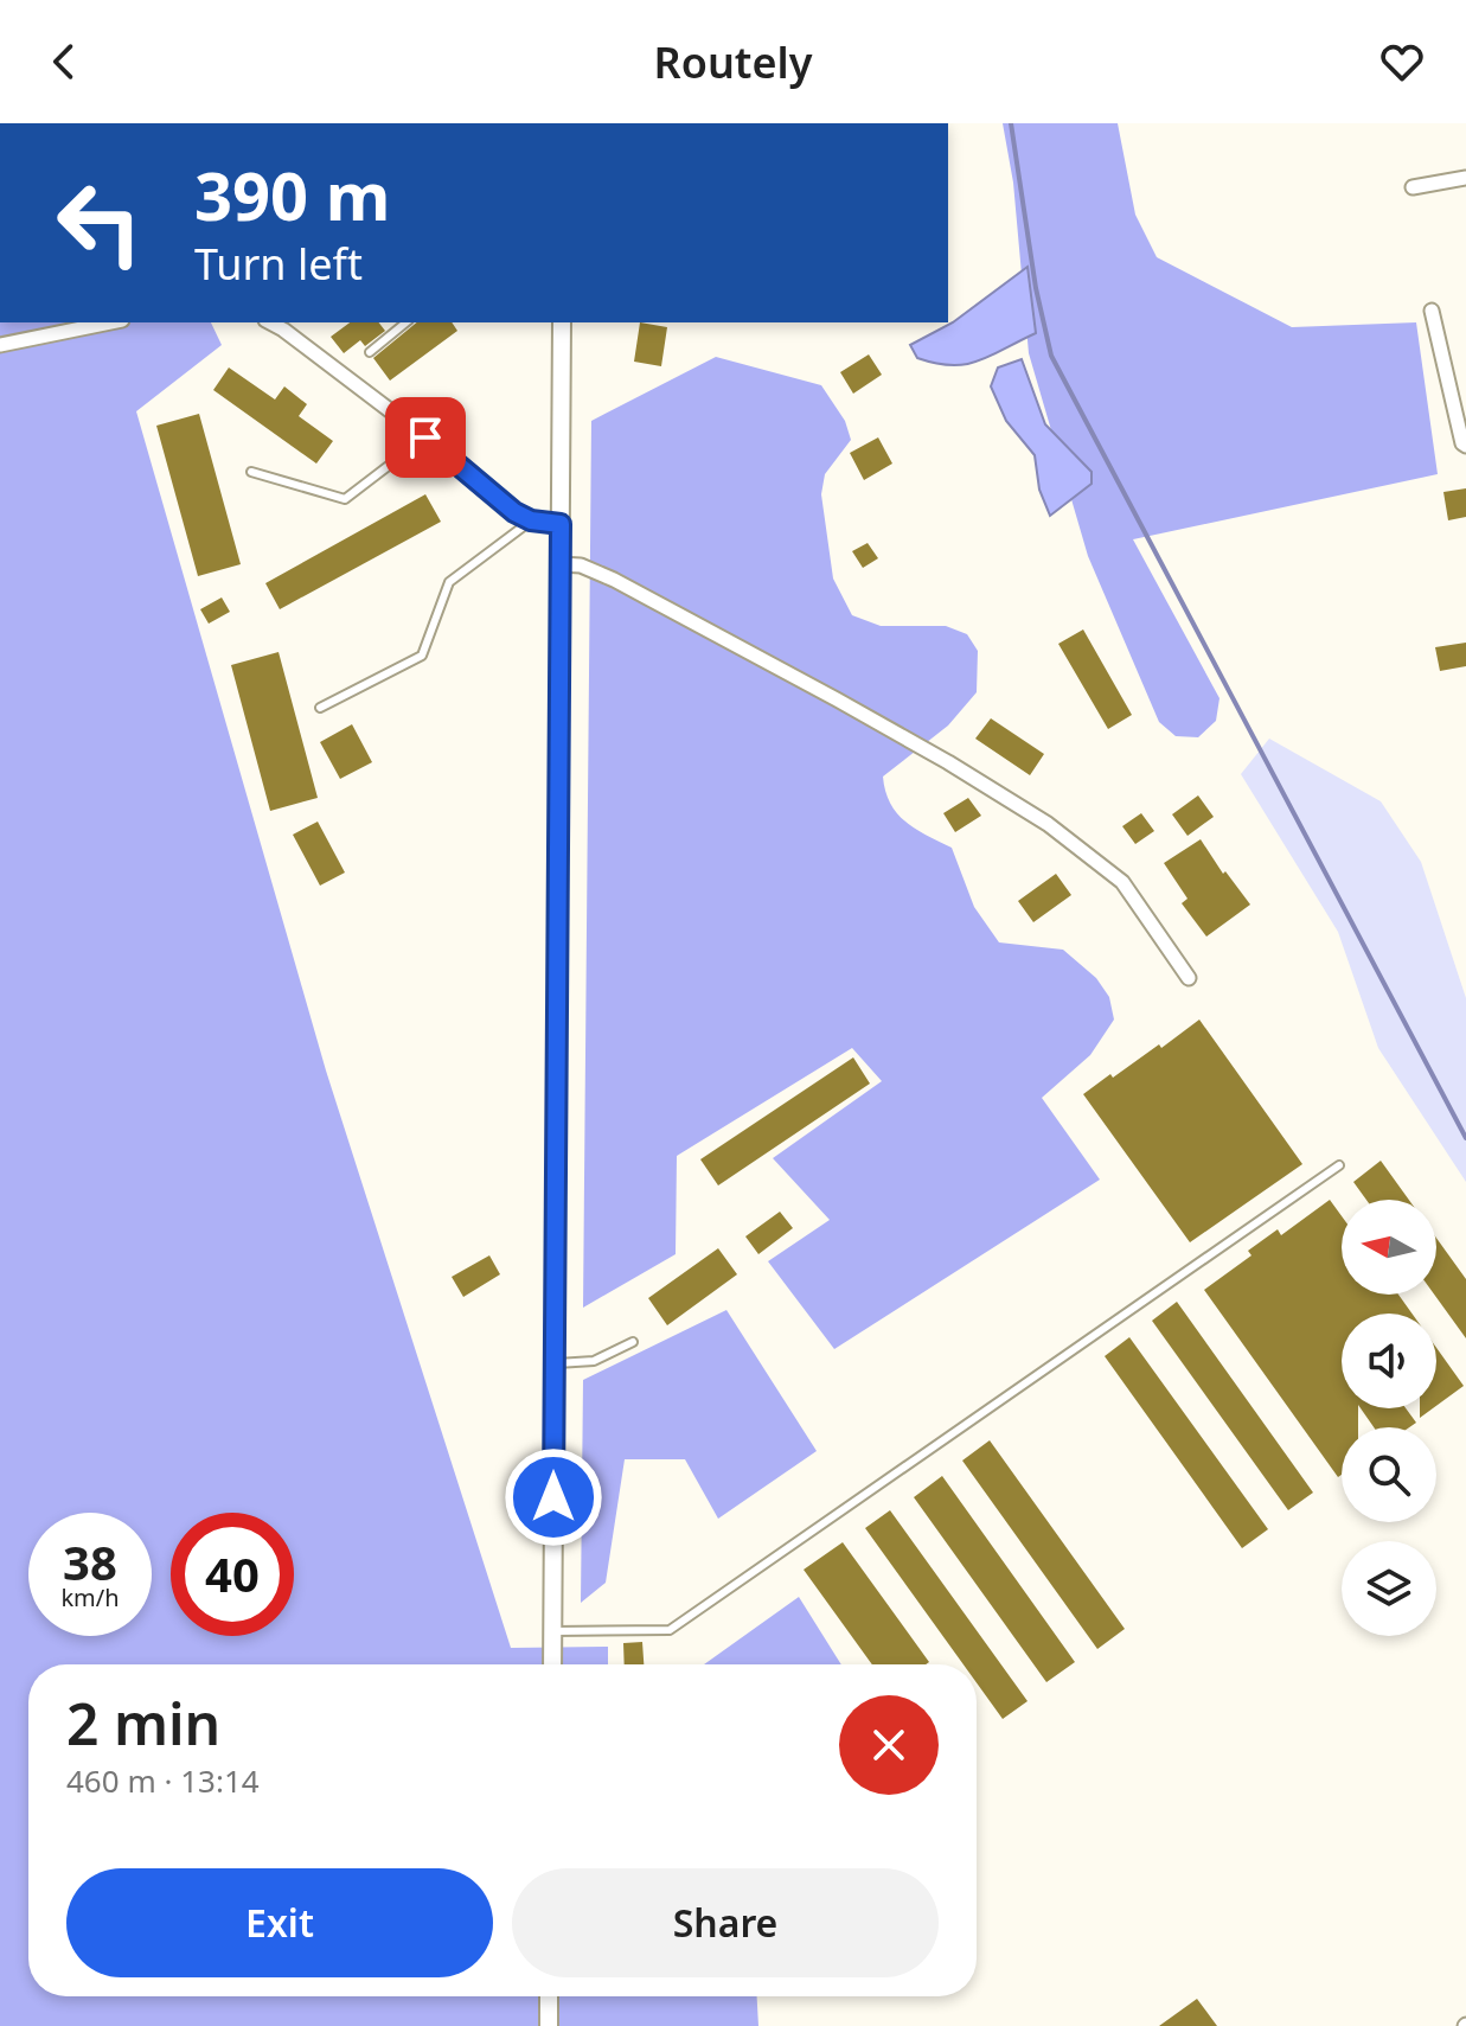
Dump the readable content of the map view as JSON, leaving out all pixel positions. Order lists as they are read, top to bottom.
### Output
{
  "north": "left",
  "page": {
    "header": "Routely",
    "turn": ["390 m", "Turn left"],
    "speed": "38 km/h",
    "limit": "40",
    "heading": ["2 min", "460 m · 13:14"],
    "buttons": ["Exit", "Share"]
  }
}
